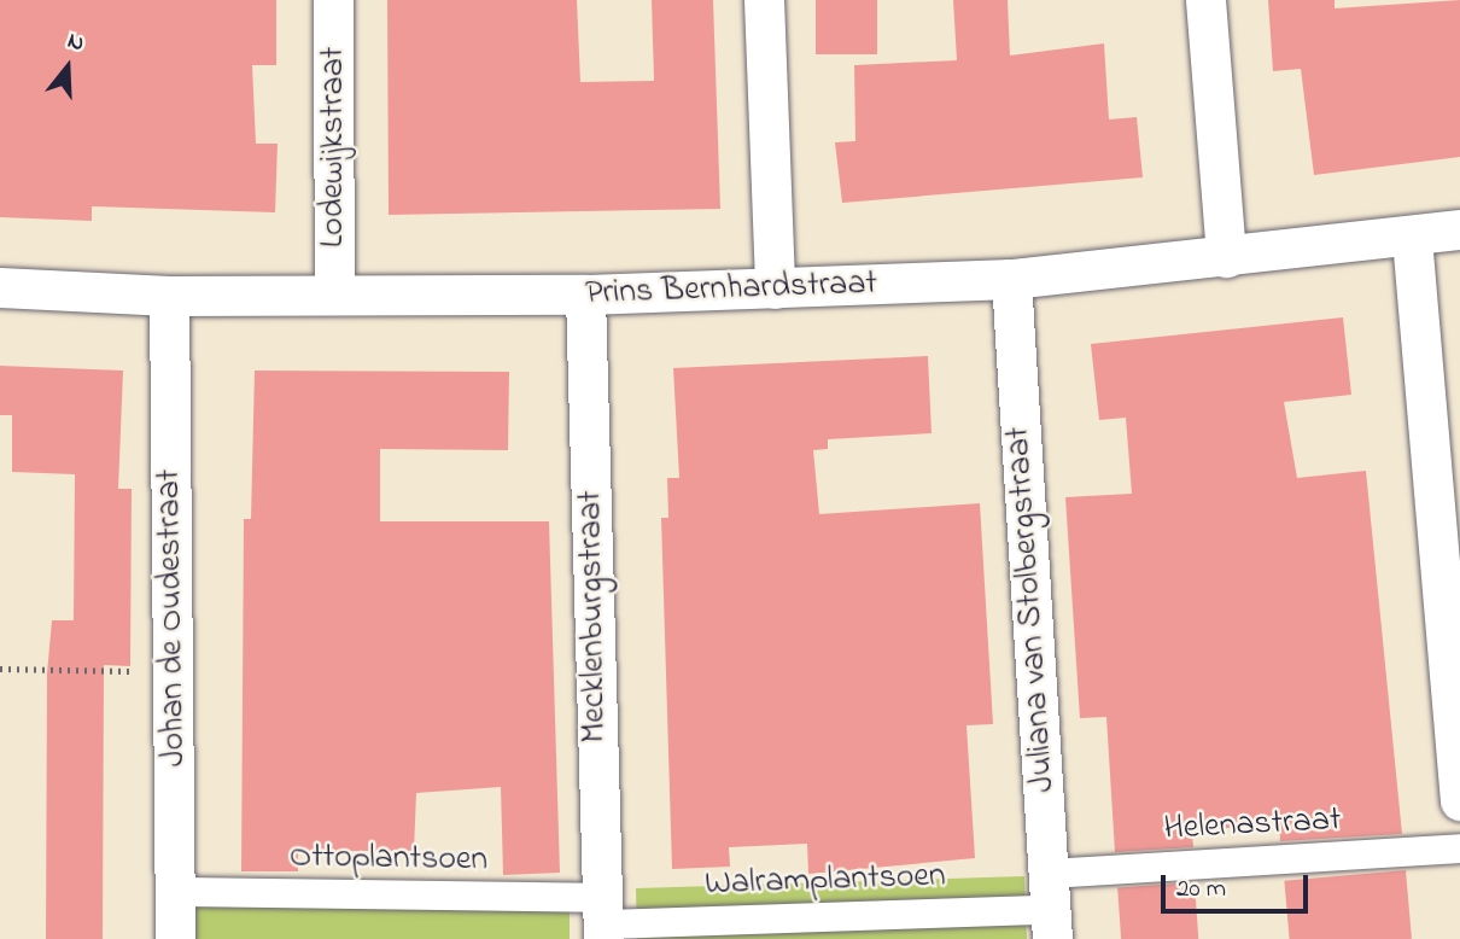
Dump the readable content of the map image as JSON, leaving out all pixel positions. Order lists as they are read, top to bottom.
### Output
{
  "streets": {
    "street": [
      "Lodewijkstraat",
      "Prins Bernhardstraat",
      "Juliana van Stolbergstraat",
      "Mecklenburgstraat",
      "Johan de Oudestraat",
      "Helenastraat",
      "Ottoplantsoen",
      "Walramplantsoen"
    ]
  },
  "crossings": [
    ["Lodewijkstraat", "Prins Bernhardstraat"],
    ["Prins Bernhardstraat", "Juliana van Stolbergstraat"],
    ["Prins Bernhardstraat", "Mecklenburgstraat"],
    ["Prins Bernhardstraat", "Johan de Oudestraat"],
    ["Juliana van Stolbergstraat", "Helenastraat"],
    ["Juliana van Stolbergstraat", "Walramplantsoen"],
    ["Mecklenburgstraat", "Ottoplantsoen"],
    ["Mecklenburgstraat", "Walramplantsoen"],
    ["Johan de Oudestraat", "Ottoplantsoen"],
    ["Helenastraat", "Walramplantsoen"],
    ["Ottoplantsoen", "Walramplantsoen"]
  ],
  "scale_bar": "20 m",
  "north": "top"
}
